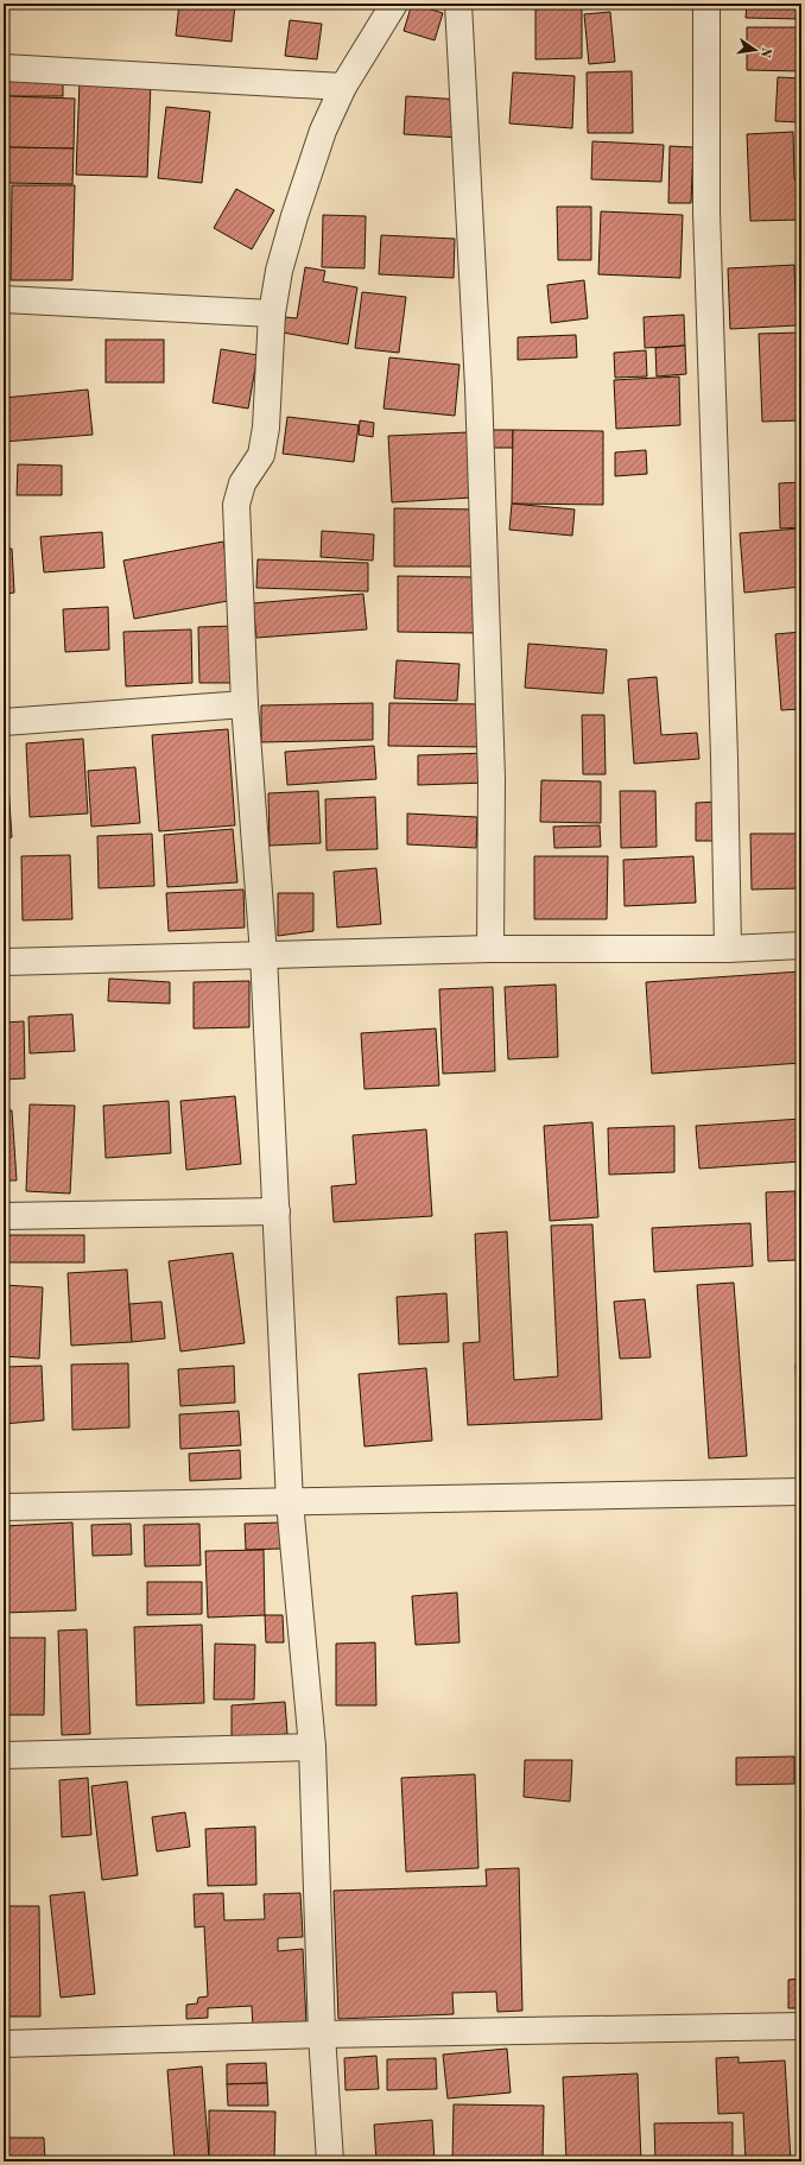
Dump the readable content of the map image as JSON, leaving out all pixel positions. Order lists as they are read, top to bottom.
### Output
{
  "north": "right"
}
